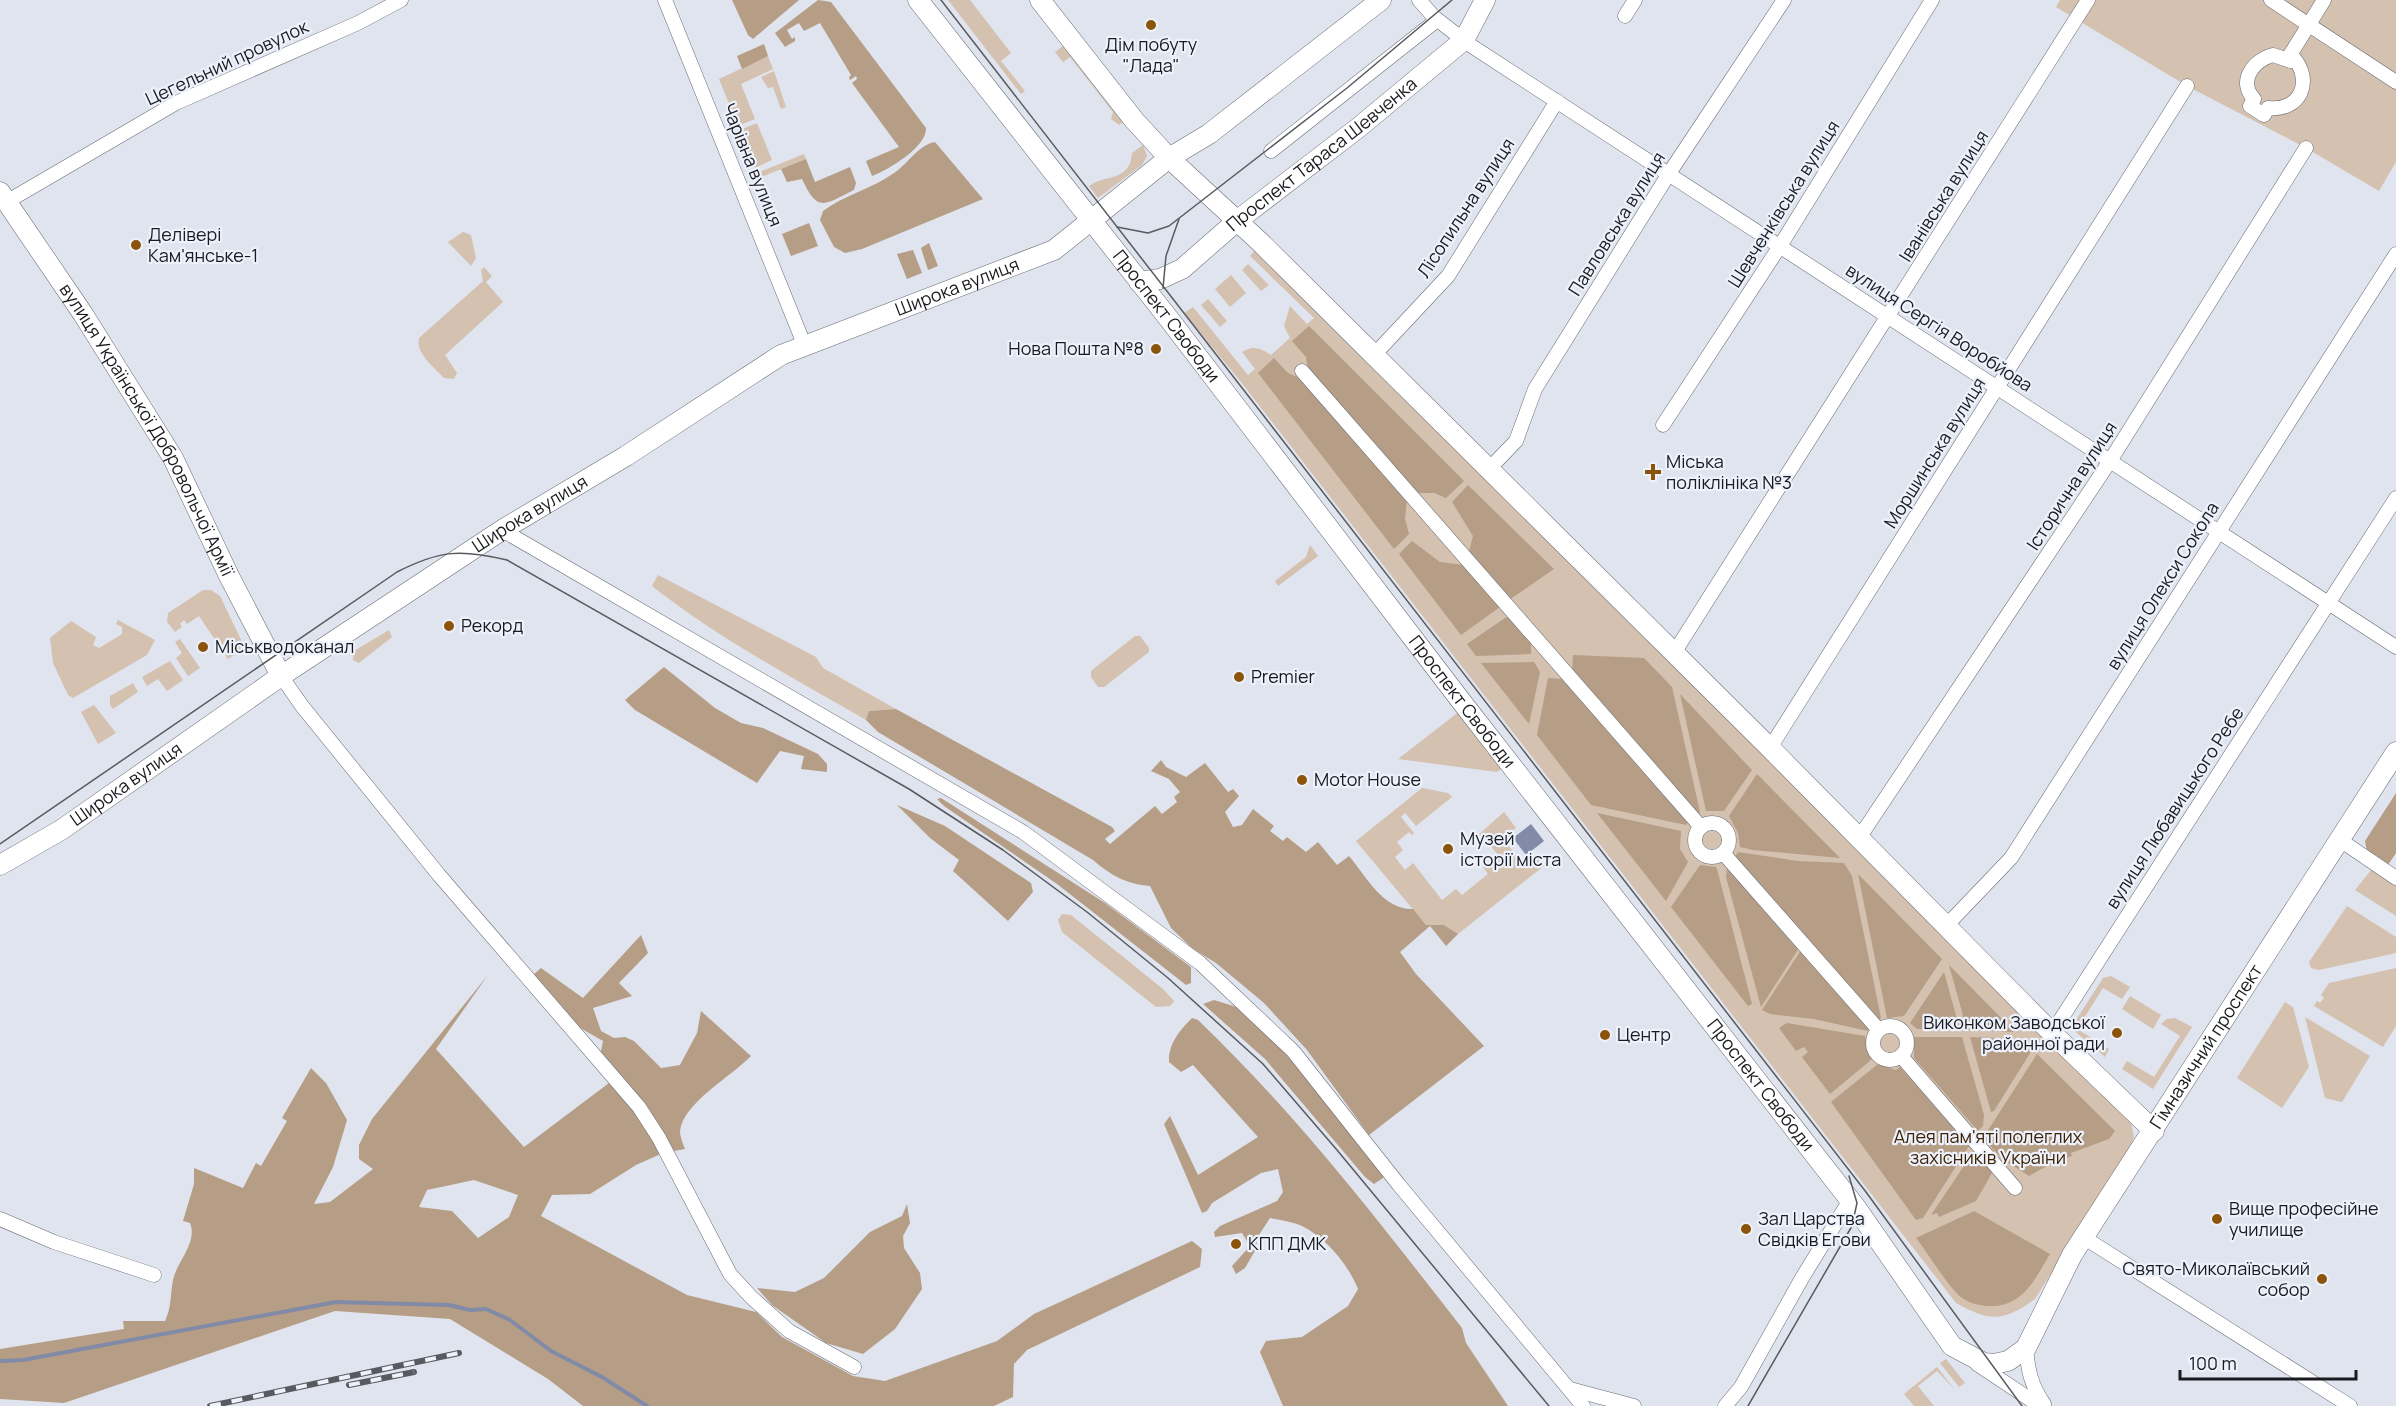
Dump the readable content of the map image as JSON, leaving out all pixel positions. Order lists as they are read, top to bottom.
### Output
{
  "streets": {
    "main road": [
      "Проспект Тараса Шевченка",
      "Широка вулиця",
      "Проспект Свободи",
      "вулиця Української Добровольчої Армії",
      "Гімназичний проспект"
    ],
    "street": [
      "Цегельний провулок",
      "Чарівна вулиця",
      "Іванівська вулиця",
      "Шевченківська вулиця",
      "Лісопильна вулиця",
      "Павловська вулиця",
      "вулиця Сергія Воробйова",
      "Моршинська вулиця",
      "Історична вулиця",
      "вулиця Олекси Сокола",
      "вулиця Любавицького Ребе"
    ]
  },
  "crossings": [
    ["Цегельний провулок", "вулиця Української Добровольчої Армії"],
    ["Проспект Тараса Шевченка", "Проспект Свободи"],
    ["Проспект Тараса Шевченка", "вулиця Сергія Воробйова"],
    ["Чарівна вулиця", "Широка вулиця"],
    ["Іванівська вулиця", "вулиця Сергія Воробйова"],
    ["Шевченківська вулиця", "вулиця Сергія Воробйова"],
    ["Лісопильна вулиця", "вулиця Сергія Воробйова"],
    ["Павловська вулиця", "вулиця Сергія Воробйова"],
    ["Широка вулиця", "Проспект Свободи"],
    ["Широка вулиця", "вулиця Української Добровольчої Армії"],
    ["вулиця Сергія Воробйова", "Моршинська вулиця"],
    ["вулиця Сергія Воробйова", "Історична вулиця"],
    ["вулиця Сергія Воробйова", "вулиця Олекси Сокола"],
    ["вулиця Сергія Воробйова", "вулиця Любавицького Ребе"]
  ],
  "parks": ["Алея пам'яті полеглих захісників України"],
  "places": {
    "other": [
      "Дім побуту \"Лада\"",
      "Делівері Кам'янське-1",
      "Нова Пошта №8",
      "Рекорд",
      "Міськводоканал",
      "Premier",
      "Motor House",
      "Музей історії міста",
      "Виконком Заводської районної ради",
      "Центр",
      "Вище професійне училище",
      "Зал Царства Свiдкiв Егови",
      "КПП ДМК",
      "Свято-Миколаївський собор"
    ],
    "health": ["Міська поліклініка №3"]
  },
  "scale_bar": "100 m"
}
